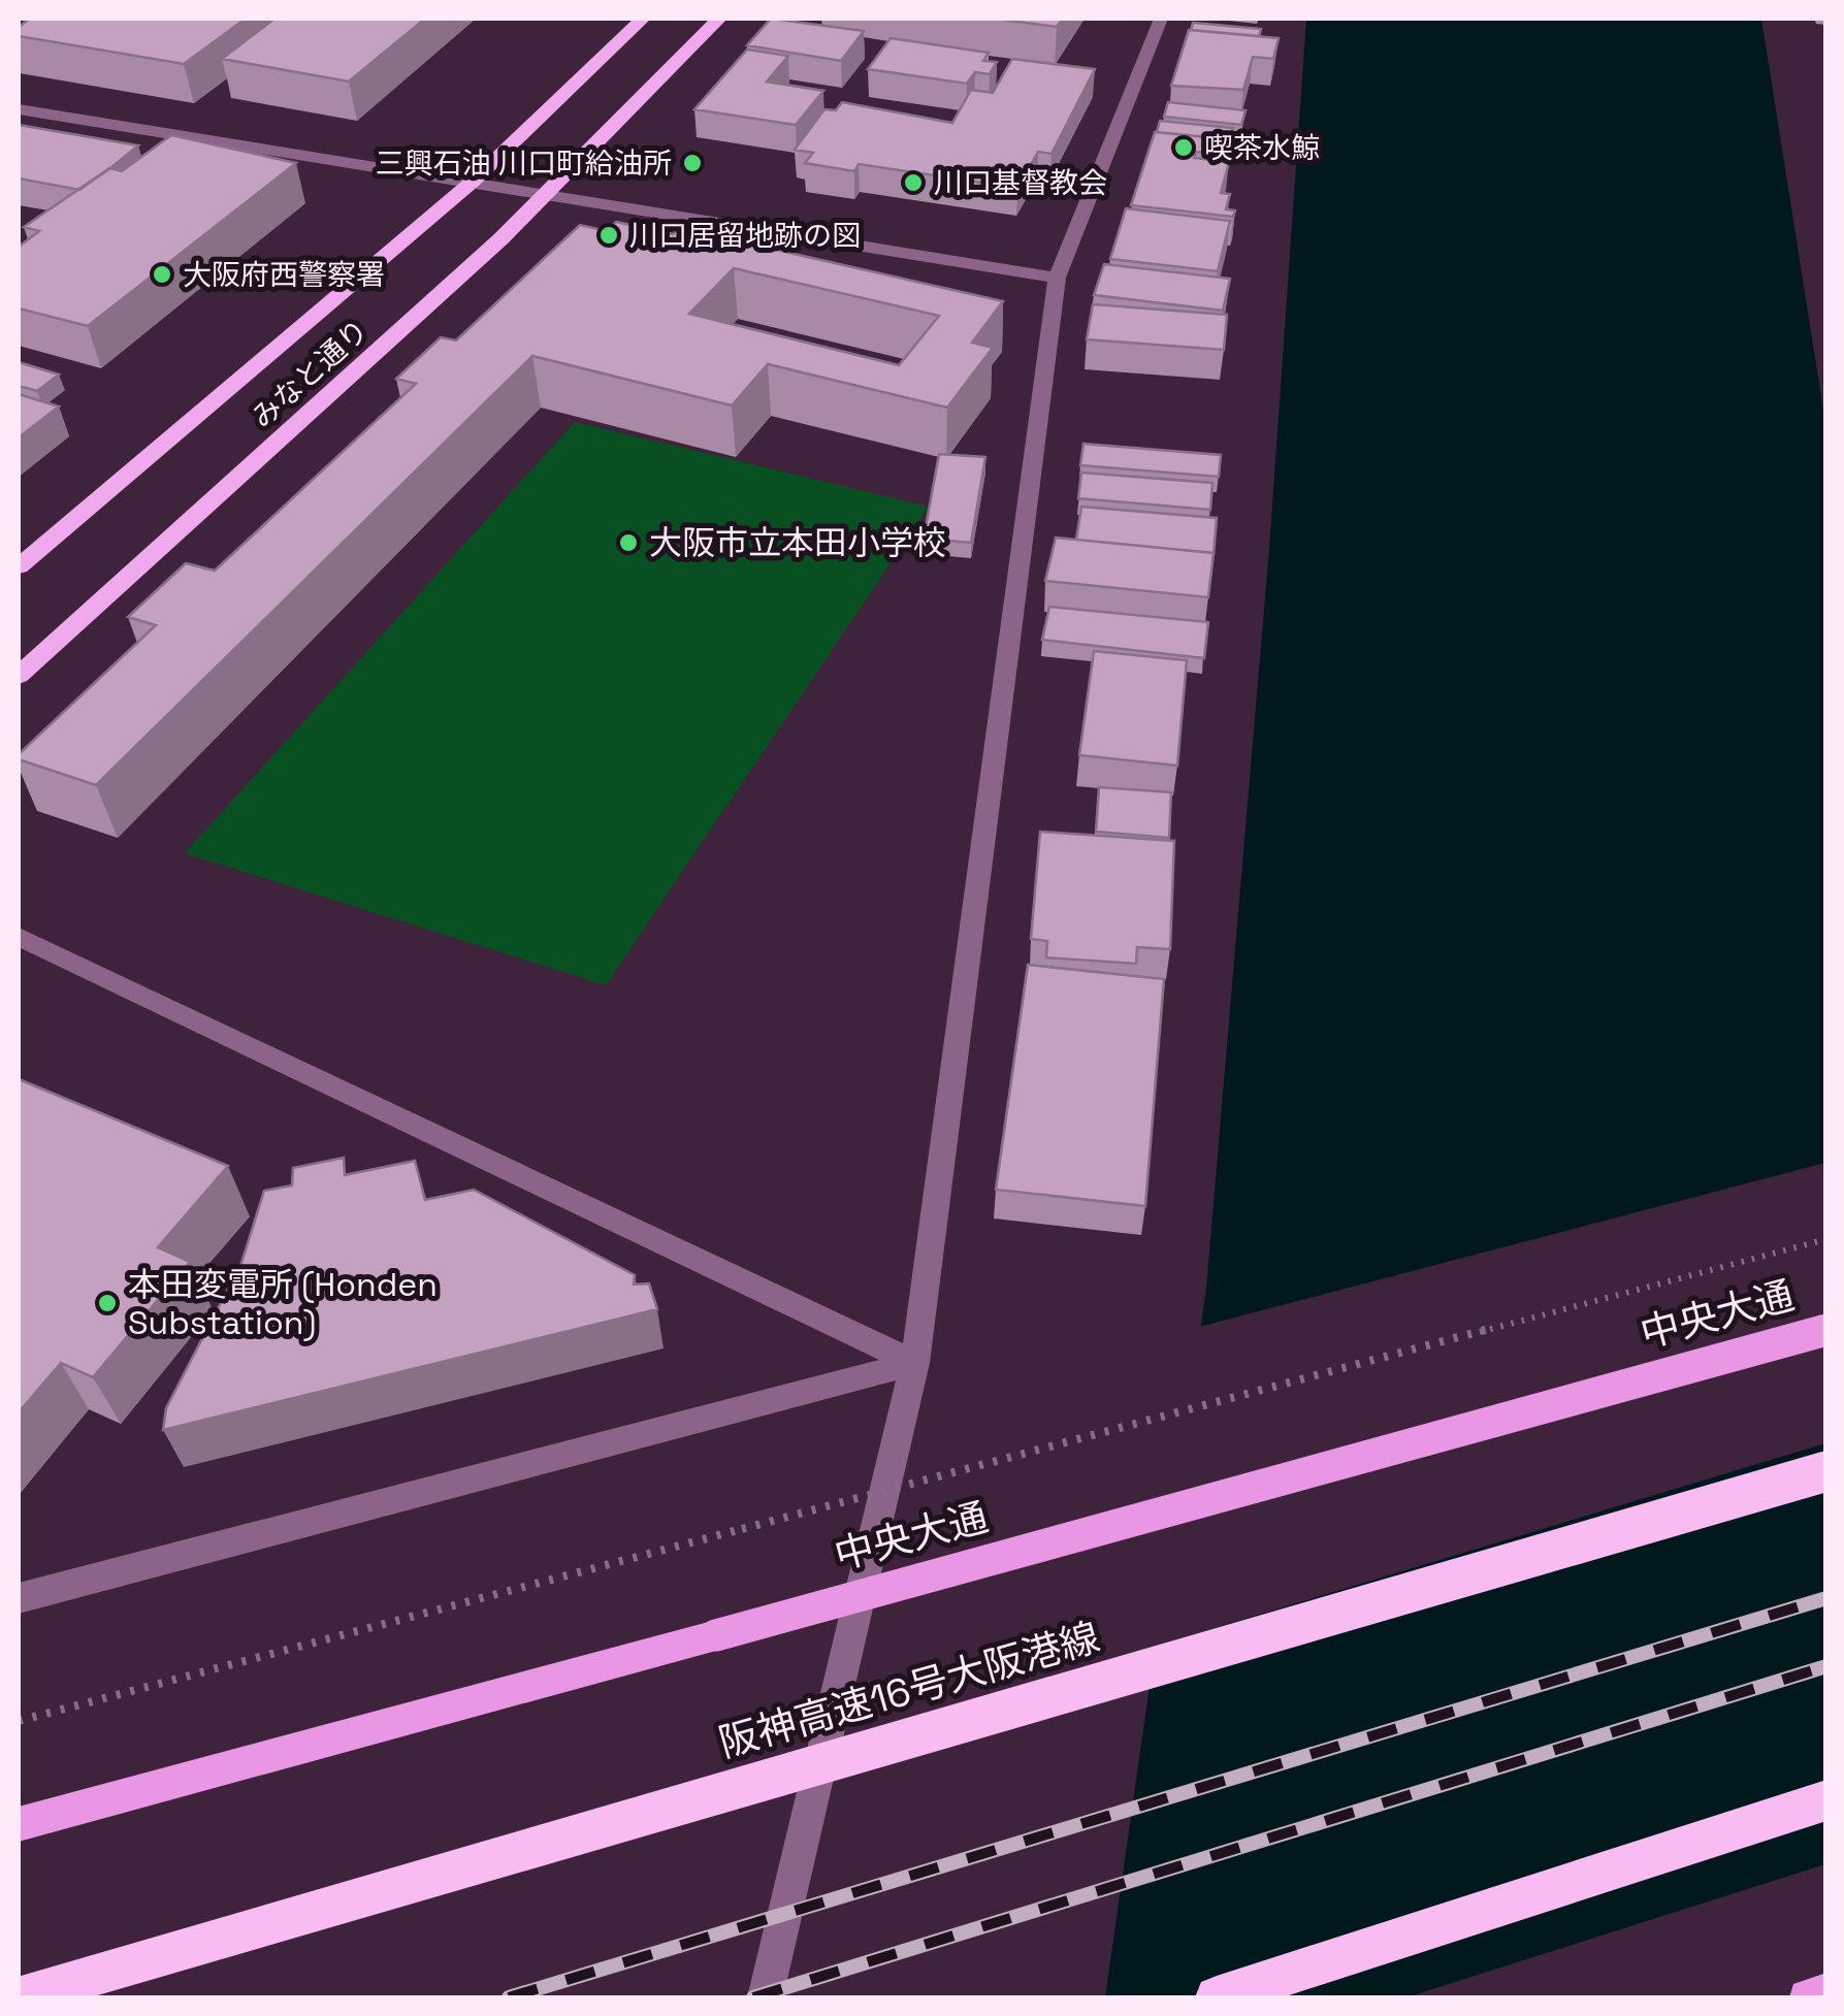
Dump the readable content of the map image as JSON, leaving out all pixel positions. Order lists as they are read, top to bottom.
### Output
{
  "streets": {
    "highway": ["みなと通り", "阪神高速16号大阪港線"],
    "main road": ["中央大通"]
  },
  "places": [
    "喫茶水鯨",
    "三興石油 川口町給油所",
    "川口基督教会",
    "川口居留地跡の図",
    "大阪府西警察署",
    "大阪市立本田小学校",
    "本田変電所 (Honden Substation)"
  ]
}
